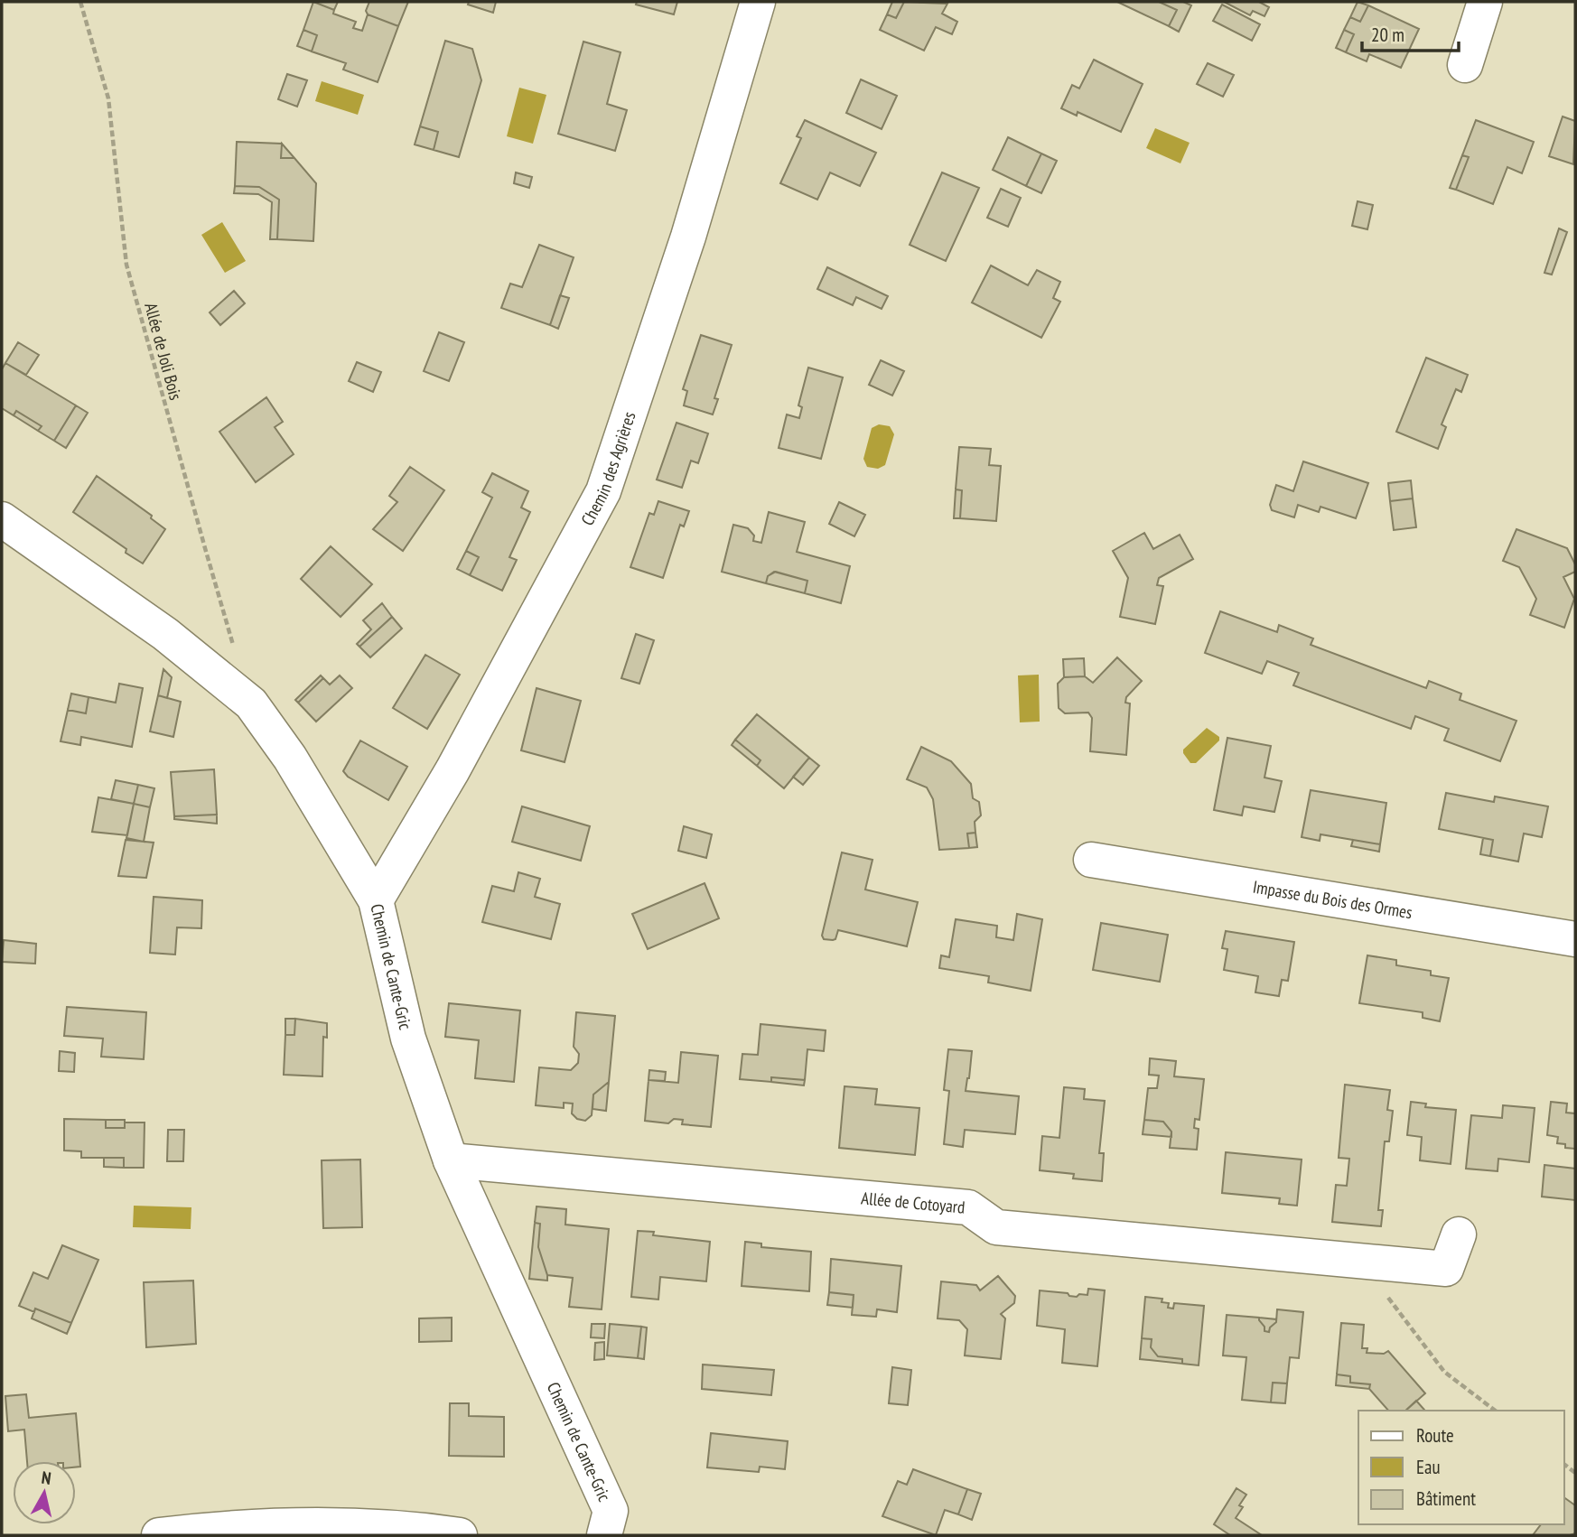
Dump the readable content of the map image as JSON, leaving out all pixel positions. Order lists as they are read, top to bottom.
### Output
{
  "streets": {
    "street": [
      "Chemin des Agrières",
      "Impasse du Bois des Ormes",
      "Chemin de Cante-Gric",
      "Allée de Cotoyard"
    ],
    "path": ["Allée de Joli Bois"]
  },
  "crossings": [
    ["Chemin des Agrières", "Chemin de Cante-Gric"],
    ["Chemin de Cante-Gric", "Allée de Cotoyard"]
  ],
  "legend": ["Route", "Eau", "Bâtiment"],
  "scale_bar": "20 m",
  "north": "top"
}
